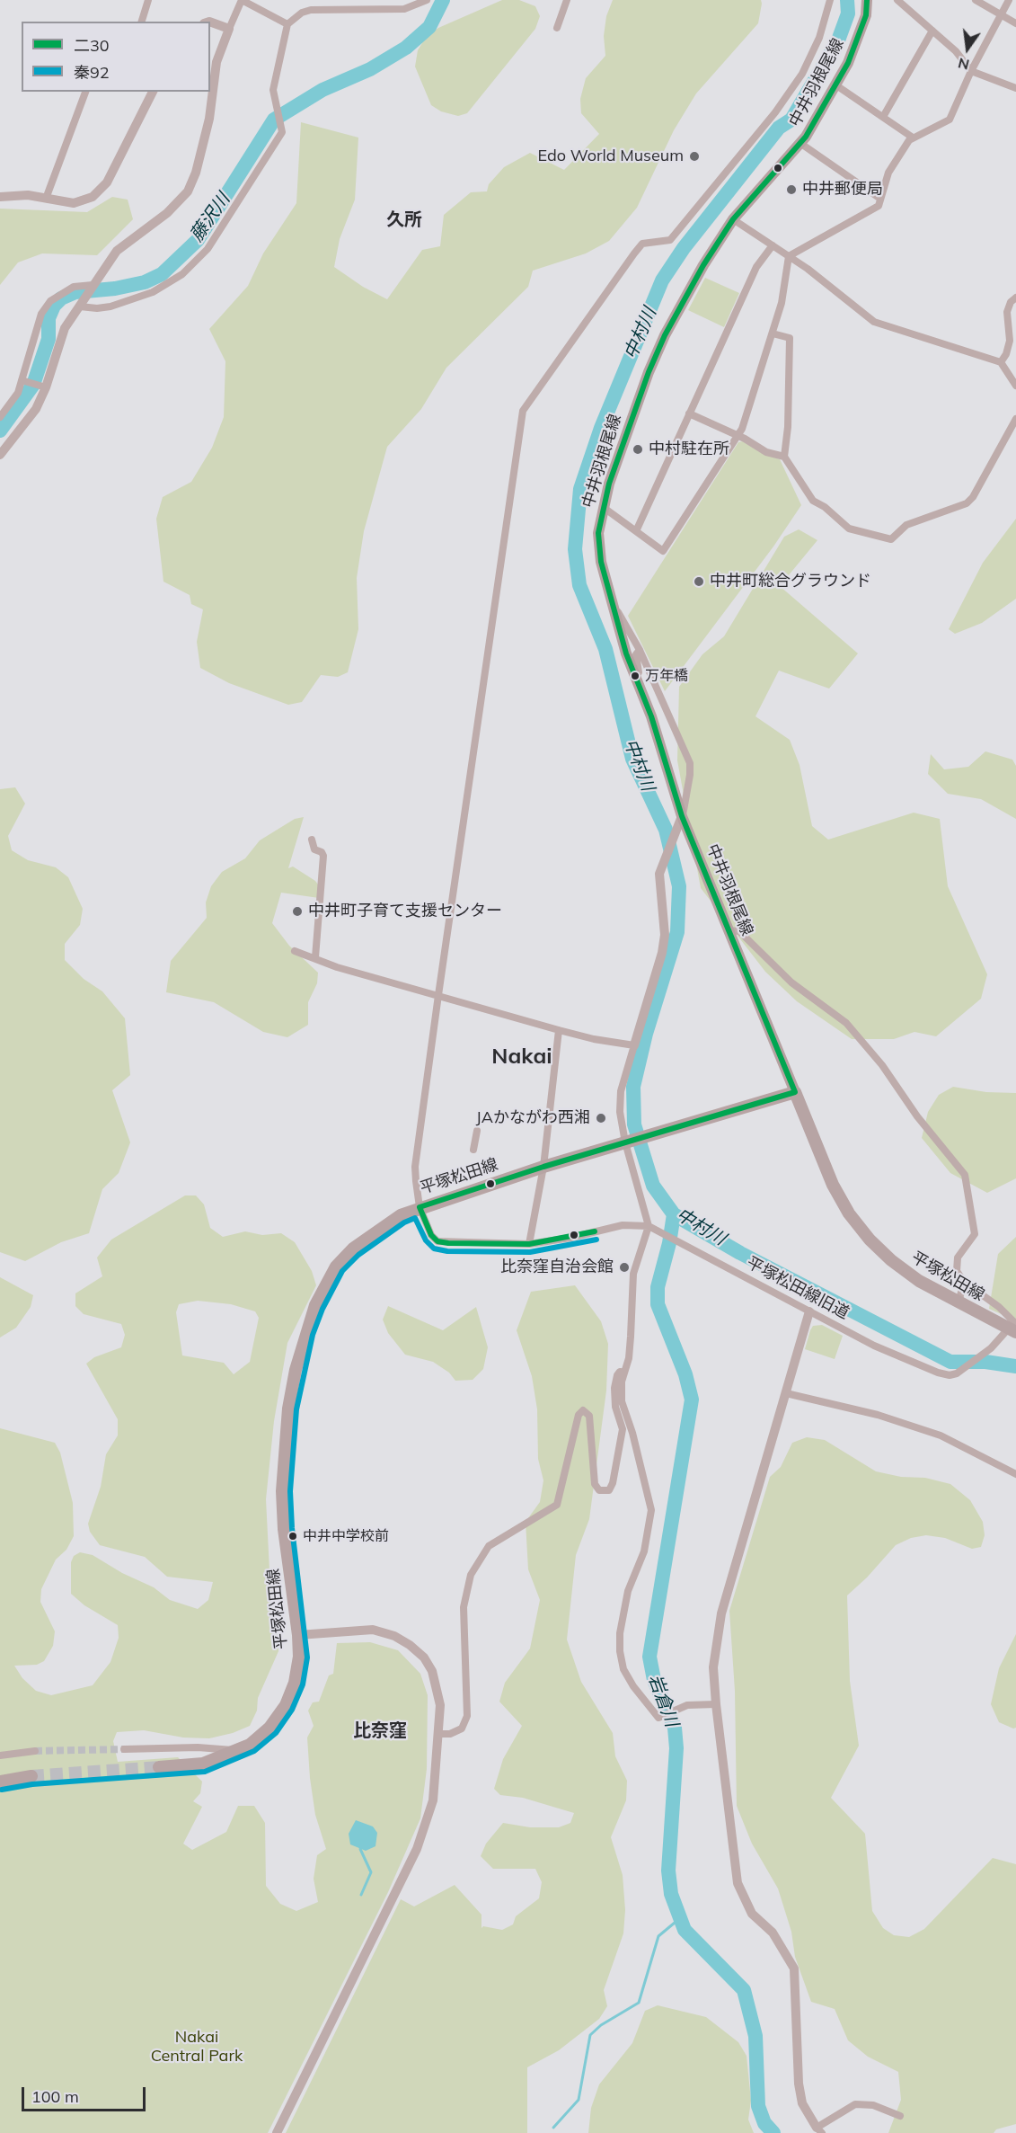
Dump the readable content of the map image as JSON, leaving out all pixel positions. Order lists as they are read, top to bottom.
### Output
{
  "streets": {
    "main road": ["中井羽根尾線", "平塚松田線"],
    "street": ["平塚松田線旧道"]
  },
  "crossings": [
    ["中井羽根尾線", "平塚松田線"],
    ["平塚松田線", "平塚松田線旧道"]
  ],
  "districts": ["久所", "Nakai", "比奈窪"],
  "water": ["藤沢川", "中村川", "岩倉川"],
  "parks": ["Nakai Central Park"],
  "places": [
    "Edo World Museum",
    "中井郵便局",
    "中村駐在所",
    "中井町総合グラウンド",
    "万年橋",
    "中井町子育て支援センター",
    "JAかながわ西湘",
    "比奈窪自治会館",
    "中井中学校前"
  ],
  "lines": ["transit line 二30", "transit line 秦92"],
  "legend": ["二30", "秦92"],
  "scale_bar": "100 m",
  "north": "bottom"
}
